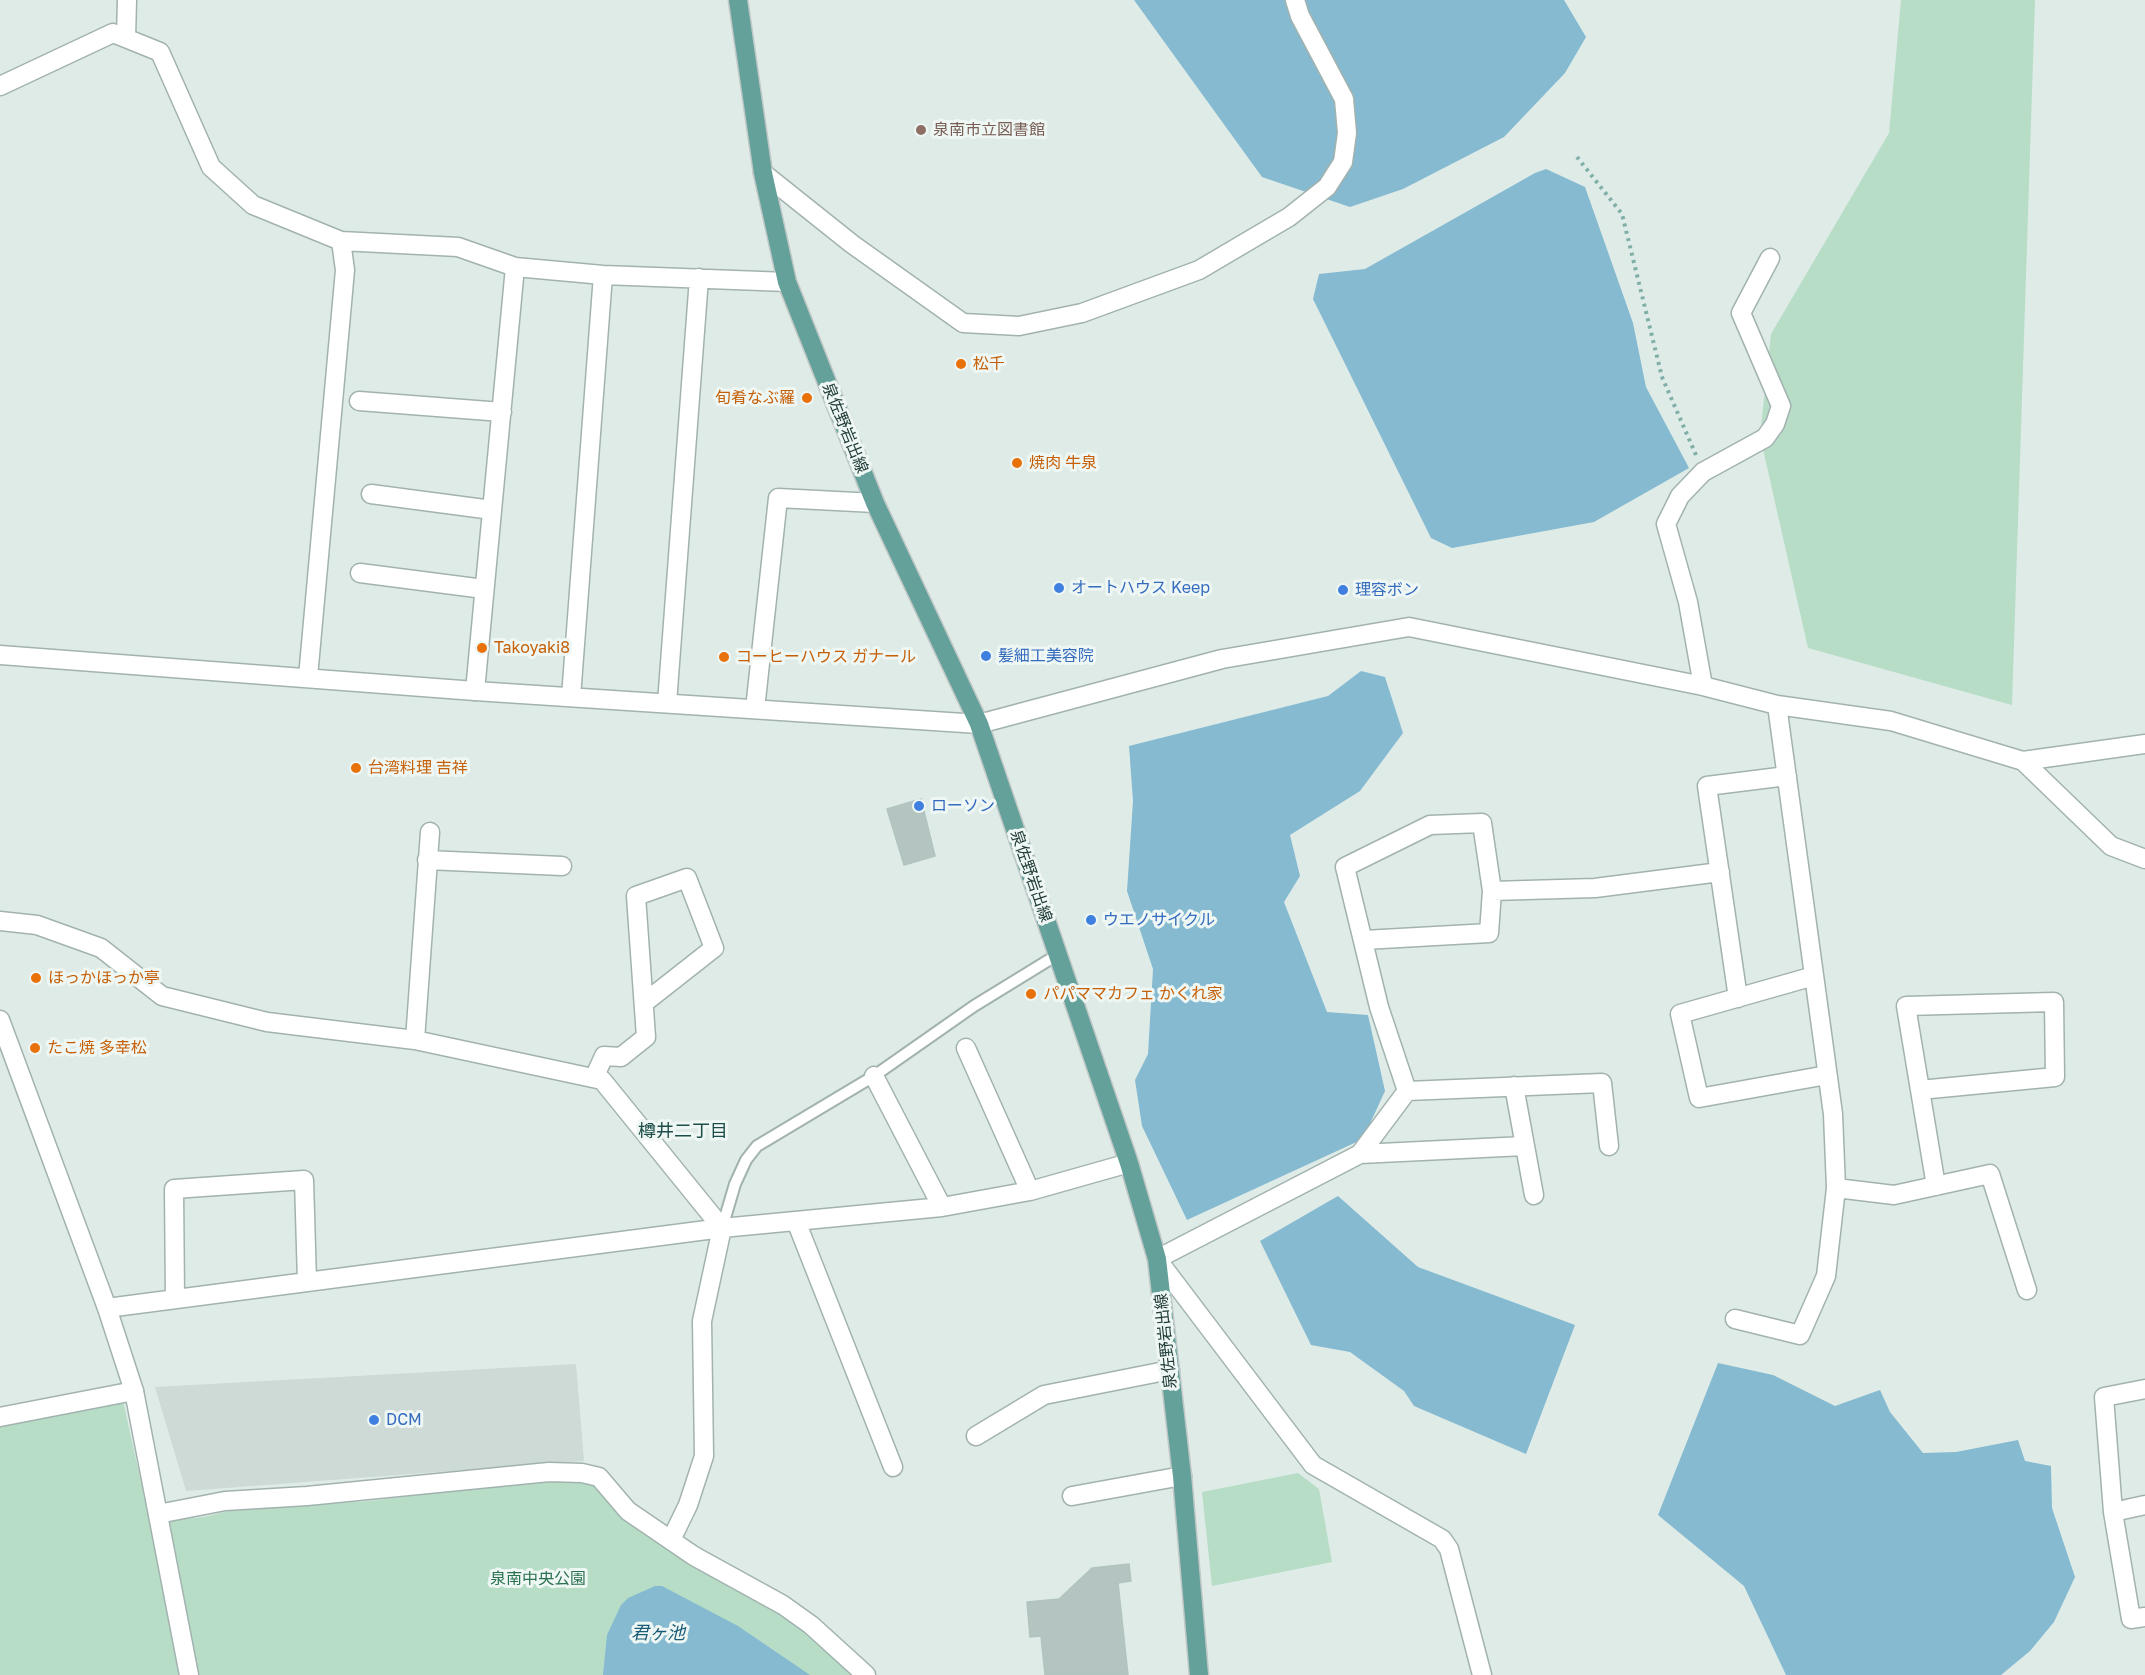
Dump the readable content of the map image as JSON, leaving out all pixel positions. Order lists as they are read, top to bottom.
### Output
{
  "streets": {
    "main road": ["泉佐野岩出線"]
  },
  "districts": ["樽井二丁目"],
  "water": ["君ヶ池"],
  "parks": ["泉南中央公園"],
  "places": [
    "泉南市立図書館",
    "松千",
    "旬肴なぶ羅",
    "焼肉 牛泉",
    "オートハウス Keep",
    "理容ボン",
    "Takoyaki8",
    "髪細工美容院",
    "コーヒーハウス ガナール",
    "台湾料理 吉祥",
    "ローソン",
    "ウエノサイクル",
    "ほっかほっか亭",
    "パパママカフェ かくれ家",
    "たこ焼 多幸松",
    "DCM"
  ]
}
